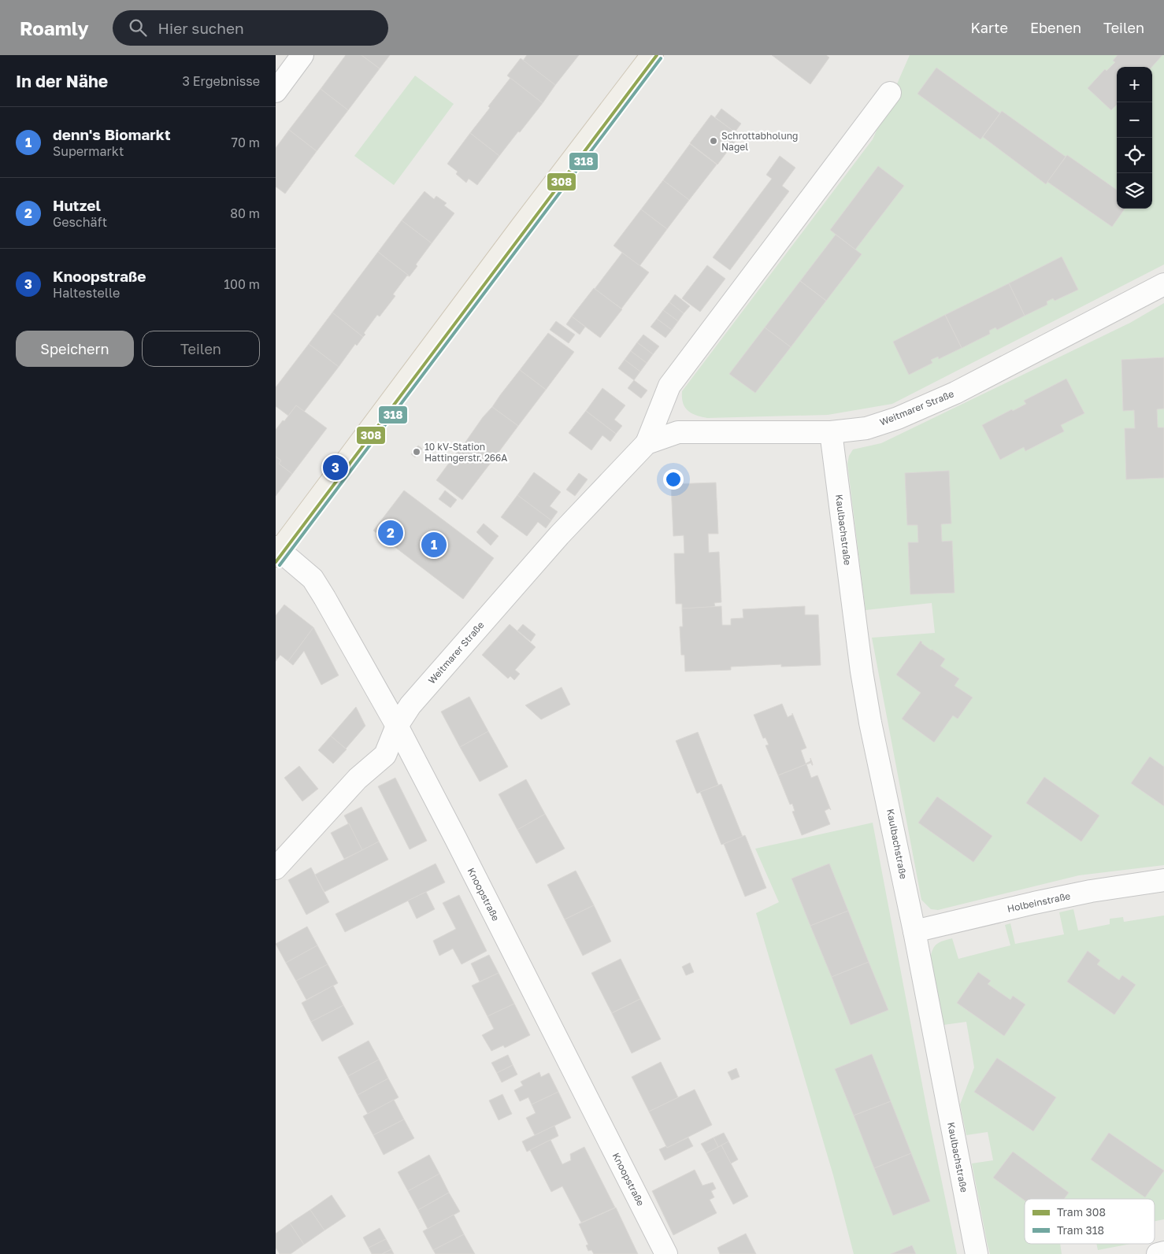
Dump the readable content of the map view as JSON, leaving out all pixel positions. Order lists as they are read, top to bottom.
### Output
{
  "streets": {
    "street": [
      "Weitmarer Straße",
      "Kaulbachstraße",
      "Knoopstraße",
      "Holbeinstraße"
    ]
  },
  "crossings": [
    ["Weitmarer Straße", "Kaulbachstraße"],
    ["Weitmarer Straße", "Knoopstraße"],
    ["Kaulbachstraße", "Holbeinstraße"]
  ],
  "places": ["Schrottabholung Nagel", "10 kV-Station Hattingerstr. 266A"],
  "lines": ["tram line 308", "tram line 318"],
  "legend": ["Tram 308", "Tram 318"],
  "page": {
    "header": "Roamly",
    "search": "Hier suchen",
    "nav": ["Karte", "Ebenen", "Teilen"],
    "heading": ["In der Nähe", "3 Ergebnisse"],
    "map_buttons": ["+", "−"],
    "list": [
      {
        "mark": "1",
        "name": "denn's Biomarkt",
        "note": "Supermarkt",
        "value": "70 m"
      },
      {
        "mark": "2",
        "name": "Hutzel",
        "note": "Geschäft",
        "value": "80 m"
      },
      {
        "mark": "3",
        "name": "Knoopstraße",
        "note": "Haltestelle",
        "value": "100 m"
      }
    ],
    "buttons": ["Speichern", "Teilen"],
    "pins": ["3", "2", "1"]
  }
}
